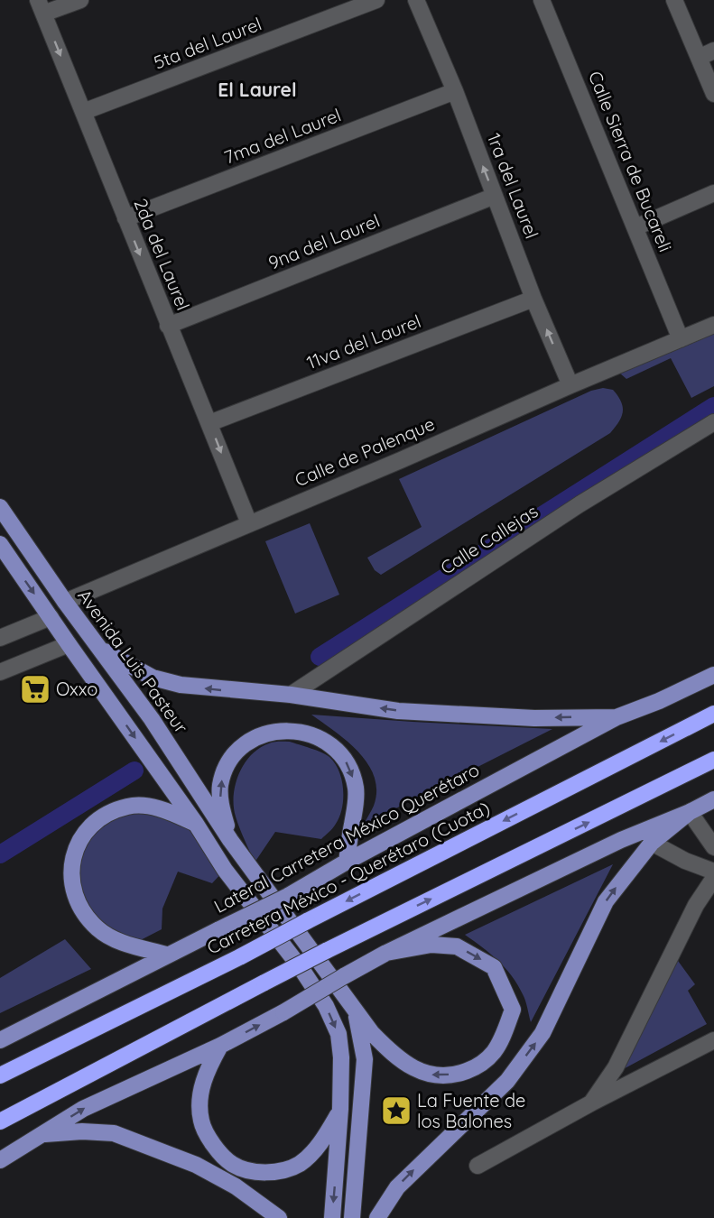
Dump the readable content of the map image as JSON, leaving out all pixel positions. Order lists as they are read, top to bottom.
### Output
{
  "streets": {
    "highway": ["Carretera México - Querétaro (Cuota)"],
    "main road": ["Avenida Luis Pasteur", "Lateral Carretera México Querétaro"],
    "street": [
      "5ta del Laurel",
      "7ma del Laurel",
      "Calle Sierra de Bucareli",
      "1ra del Laurel",
      "9na del Laurel",
      "2da del Laurel",
      "11va del Laurel",
      "Calle de Palenque",
      "Calle Callejas"
    ]
  },
  "crossings": [
    ["5ta del Laurel", "2da del Laurel"],
    ["7ma del Laurel", "1ra del Laurel"],
    ["7ma del Laurel", "2da del Laurel"],
    ["Calle Sierra de Bucareli", "Calle de Palenque"],
    ["1ra del Laurel", "9na del Laurel"],
    ["1ra del Laurel", "11va del Laurel"],
    ["1ra del Laurel", "Calle de Palenque"],
    ["9na del Laurel", "2da del Laurel"],
    ["2da del Laurel", "11va del Laurel"],
    ["2da del Laurel", "Calle de Palenque"],
    ["Calle de Palenque", "Avenida Luis Pasteur"]
  ],
  "one_way": ["1ra del Laurel", "2da del Laurel"],
  "districts": ["El Laurel"],
  "places": {
    "supermarket": ["Oxxo"],
    "place": ["La Fuente de los Balones"]
  }
}
